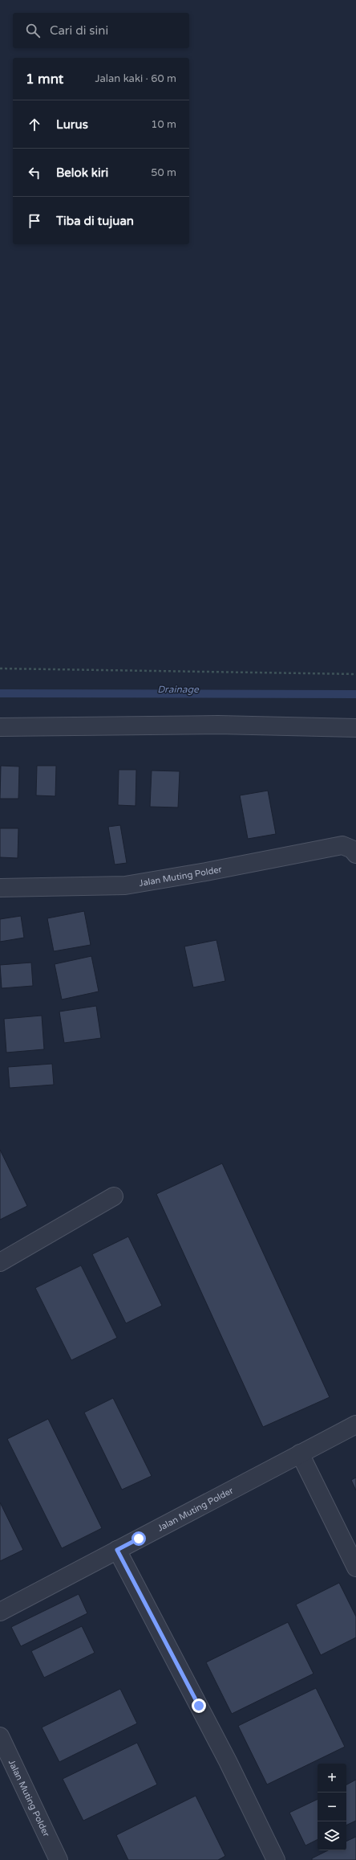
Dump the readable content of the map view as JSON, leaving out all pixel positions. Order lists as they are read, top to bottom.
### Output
{
  "streets": {
    "street": ["Jalan Muting Polder"]
  },
  "water": ["Drainage"],
  "page": {
    "search": "Cari di sini",
    "heading": ["1 mnt", "Jalan kaki · 60 m"],
    "list": [
      ["Lurus", "10 m"],
      ["Belok kiri", "50 m"],
      "Tiba di tujuan"
    ],
    "map_buttons": ["+", "−"]
  }
}
